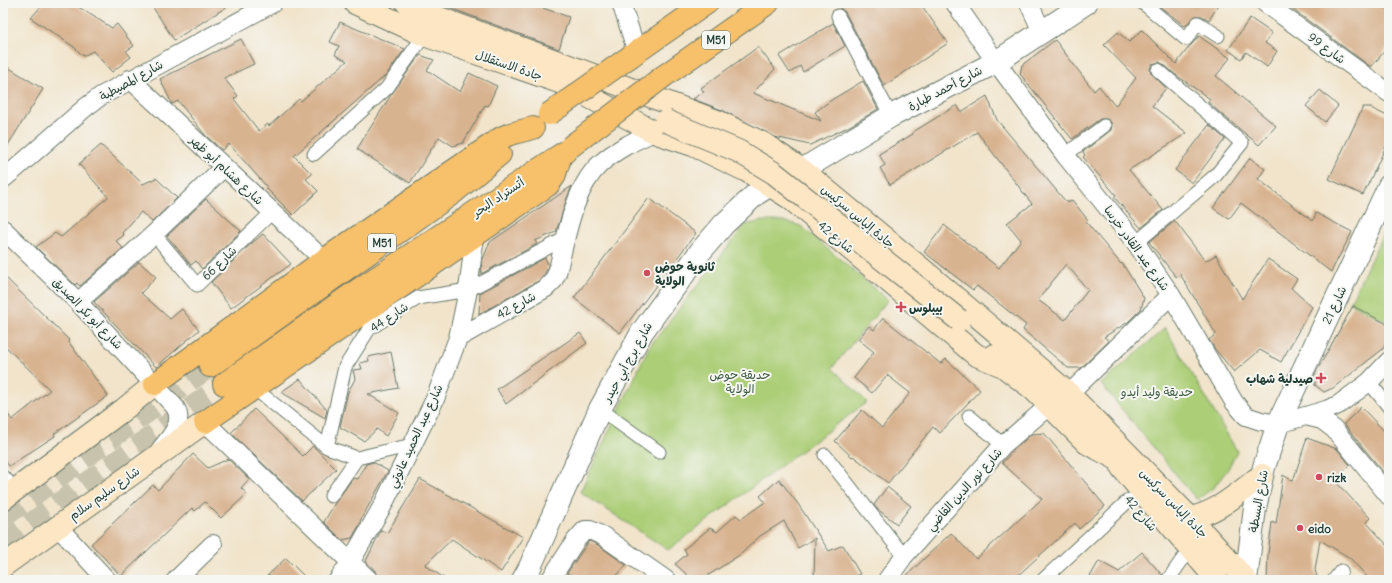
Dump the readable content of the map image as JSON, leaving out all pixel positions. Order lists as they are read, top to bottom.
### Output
{
  "streets": {
    "highway": ["M51", "أتستراد البحر"],
    "main road": [
      "جادة الاستقلال",
      "جادة إلياس سركيس",
      "شارع 42",
      "شارع سليم سلام"
    ],
    "street": [
      "شارع 99",
      "شارع المصيطبة",
      "شارع أحمد طبارة",
      "شارع هشام أبو ظهر",
      "شارع عبد القادر خرسا",
      "شارع 66",
      "شارع 21",
      "شارع أبو بكر الصديق",
      "شارع 44",
      "شارع برج أبي حيدر",
      "شارع عبد الحميد عانوتي",
      "شارع نور الدين القاضي",
      "شارع البسطة"
    ]
  },
  "crossings": [
    ["جادة الاستقلال", "جادة إلياس سركيس"],
    ["جادة الاستقلال", "شارع 42"],
    ["شارع المصيطبة", "شارع هشام أبو ظهر"],
    ["شارع أحمد طبارة", "جادة إلياس سركيس"],
    ["شارع أحمد طبارة", "شارع عبد القادر خرسا"],
    ["شارع أحمد طبارة", "شارع برج أبي حيدر"],
    ["شارع هشام أبو ظهر", "شارع 66"],
    ["جادة إلياس سركيس", "شارع 42"],
    ["جادة إلياس سركيس", "شارع برج أبي حيدر"],
    ["جادة إلياس سركيس", "شارع نور الدين القاضي"],
    ["جادة إلياس سركيس", "شارع البسطة"],
    ["شارع 42", "شارع 44"],
    ["شارع 42", "شارع برج أبي حيدر"],
    ["شارع 42", "شارع عبد الحميد عانوتي"],
    ["شارع عبد القادر خرسا", "شارع 21"],
    ["شارع عبد القادر خرسا", "شارع البسطة"],
    ["شارع 21", "شارع البسطة"],
    ["شارع أبو بكر الصديق", "شارع سليم سلام"],
    ["شارع 44", "شارع عبد الحميد عانوتي"]
  ],
  "parks": ["حديقة حوض الولاية", "حديقة وليد أيدو"],
  "places": {
    "other": ["ثانوية حوض الولاية", "rizk", "eido"],
    "health": ["بيبلوس", "صيدلية شهاب"]
  }
}
